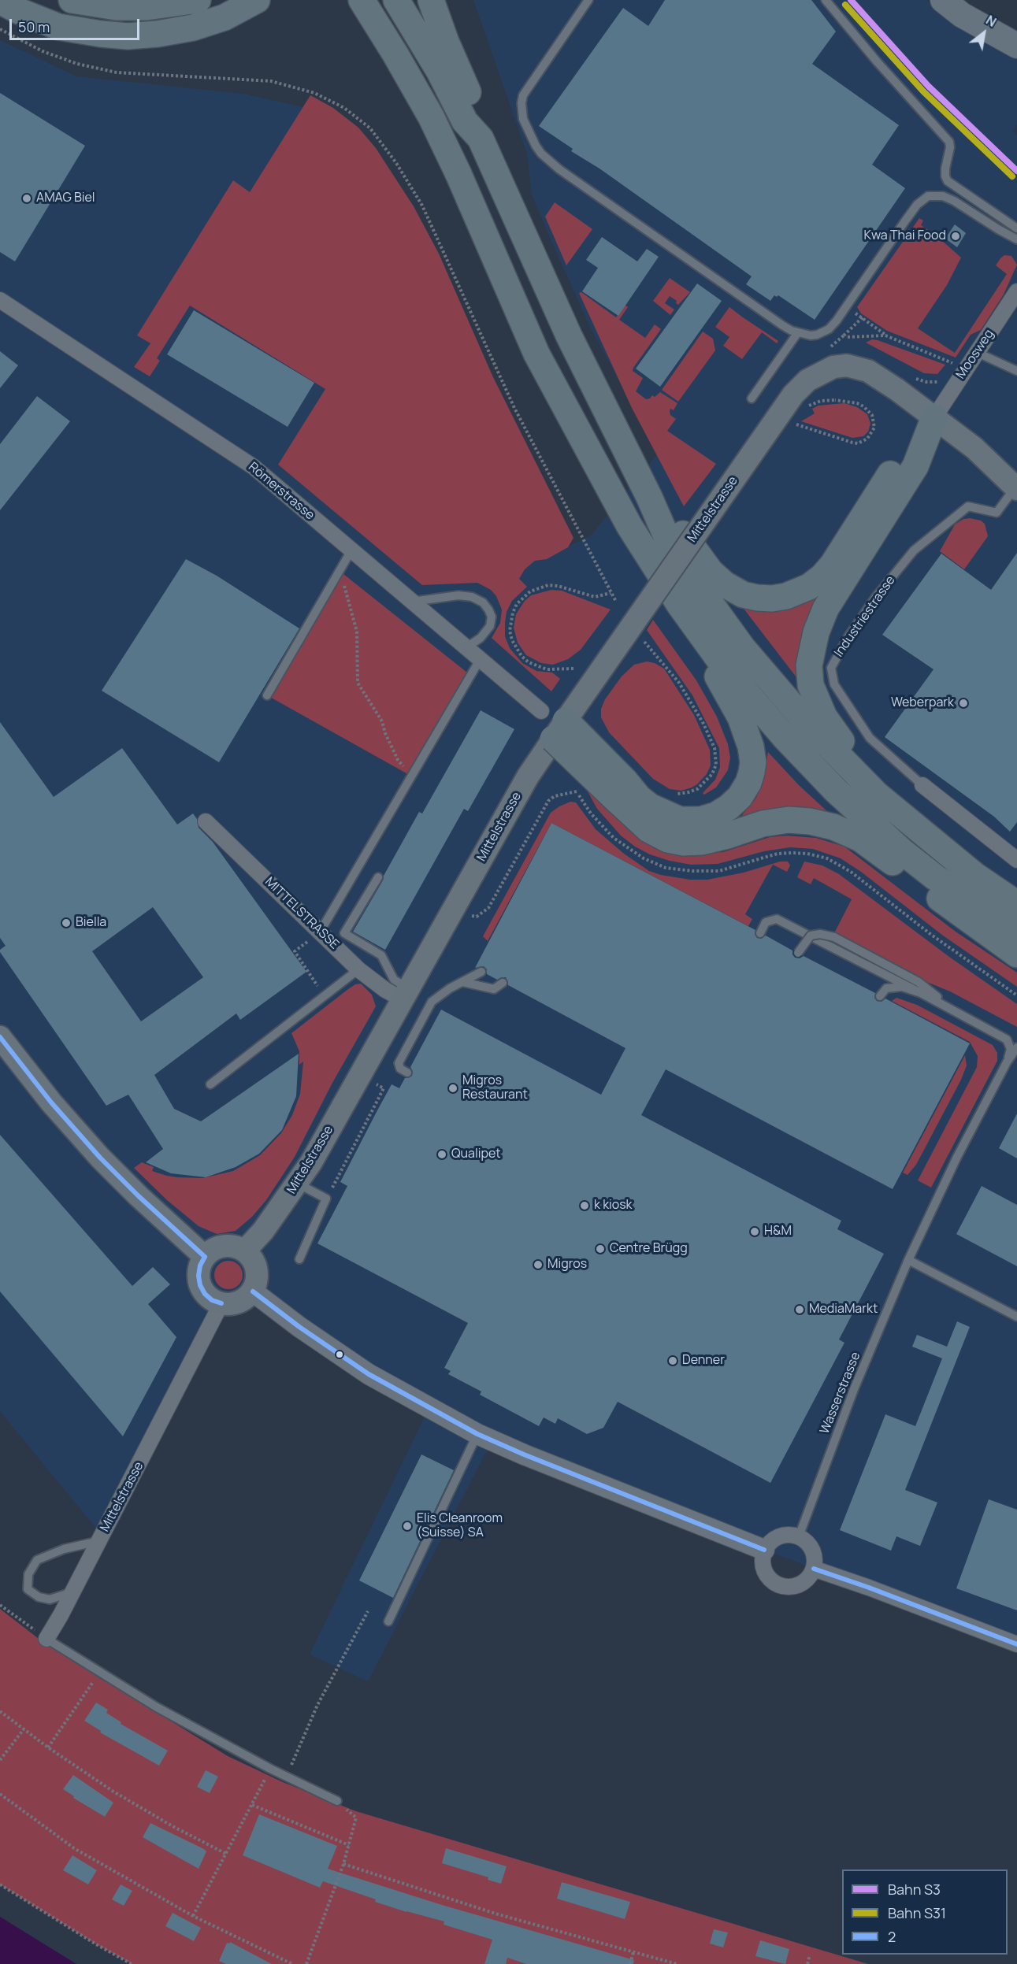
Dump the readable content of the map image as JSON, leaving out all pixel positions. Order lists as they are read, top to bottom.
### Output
{
  "streets": {
    "main road": ["Mittelstrasse", "Industriestrasse"],
    "street": ["Moosweg", "Römerstrasse", "MITTELSTRASSE"],
    "lane": ["Wasserstrasse"]
  },
  "crossings": [
    ["Moosweg", "Industriestrasse"],
    ["Mittelstrasse", "Industriestrasse"],
    ["Mittelstrasse", "MITTELSTRASSE"]
  ],
  "places": [
    "AMAG Biel",
    "Kwa Thai Food",
    "Weberpark",
    "Biella",
    "Migros Restaurant",
    "Qualipet",
    "k kiosk",
    "H&M",
    "Centre Brügg",
    "Migros",
    "MediaMarkt",
    "Denner",
    "Elis Cleanroom (Suisse) SA"
  ],
  "lines": ["rail line S3", "rail line S31", "transit line 2"],
  "legend": ["Bahn S3", "Bahn S31", "2"],
  "scale_bar": "50 m",
  "north": "top right"
}
